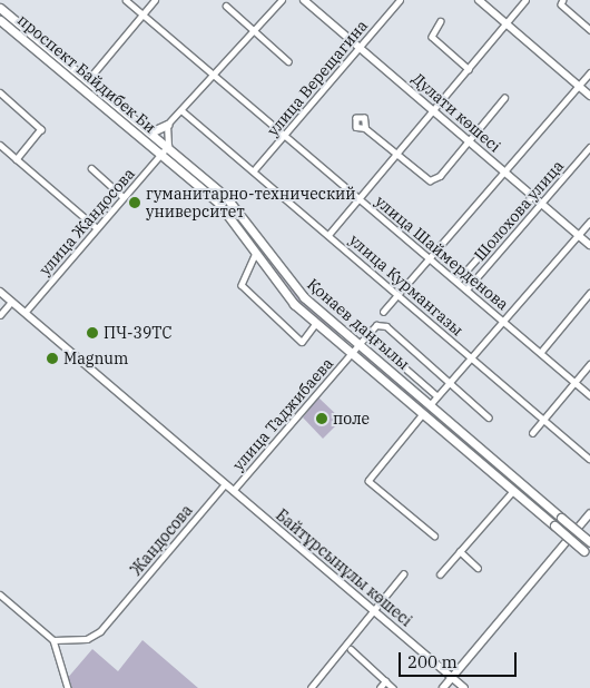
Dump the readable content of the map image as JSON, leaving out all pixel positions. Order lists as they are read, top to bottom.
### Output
{
  "streets": {
    "main road": [
      "проспект Байдибек Би",
      "Дулати көшесі",
      "Қонаев даңғылы",
      "Байтұрсынұлы көшесі"
    ],
    "street": [
      "улица Верещагина",
      "Шолохова улица",
      "улица Жандосова",
      "улица Шаймерденова",
      "улица Курмангазы",
      "улица Таджибаева",
      "Жандосова"
    ]
  },
  "crossings": [
    ["проспект Байдибек Би", "улица Жандосова"],
    ["проспект Байдибек Би", "Қонаев даңғылы"],
    ["улица Верещагина", "Дулати көшесі"],
    ["улица Верещагина", "улица Шаймерденова"],
    ["улица Верещагина", "улица Курмангазы"],
    ["Дулати көшесі", "Шолохова улица"],
    ["Шолохова улица", "улица Шаймерденова"],
    ["улица Жандосова", "Қонаев даңғылы"],
    ["Қонаев даңғылы", "улица Таджибаева"],
    ["улица Таджибаева", "Байтұрсынұлы көшесі"],
    ["Жандосова", "Байтұрсынұлы көшесі"]
  ],
  "places": [
    "гуманитарно-технический университет",
    "ПЧ-39ТС",
    "Magnum",
    "поле"
  ],
  "scale_bar": "200 m"
}
